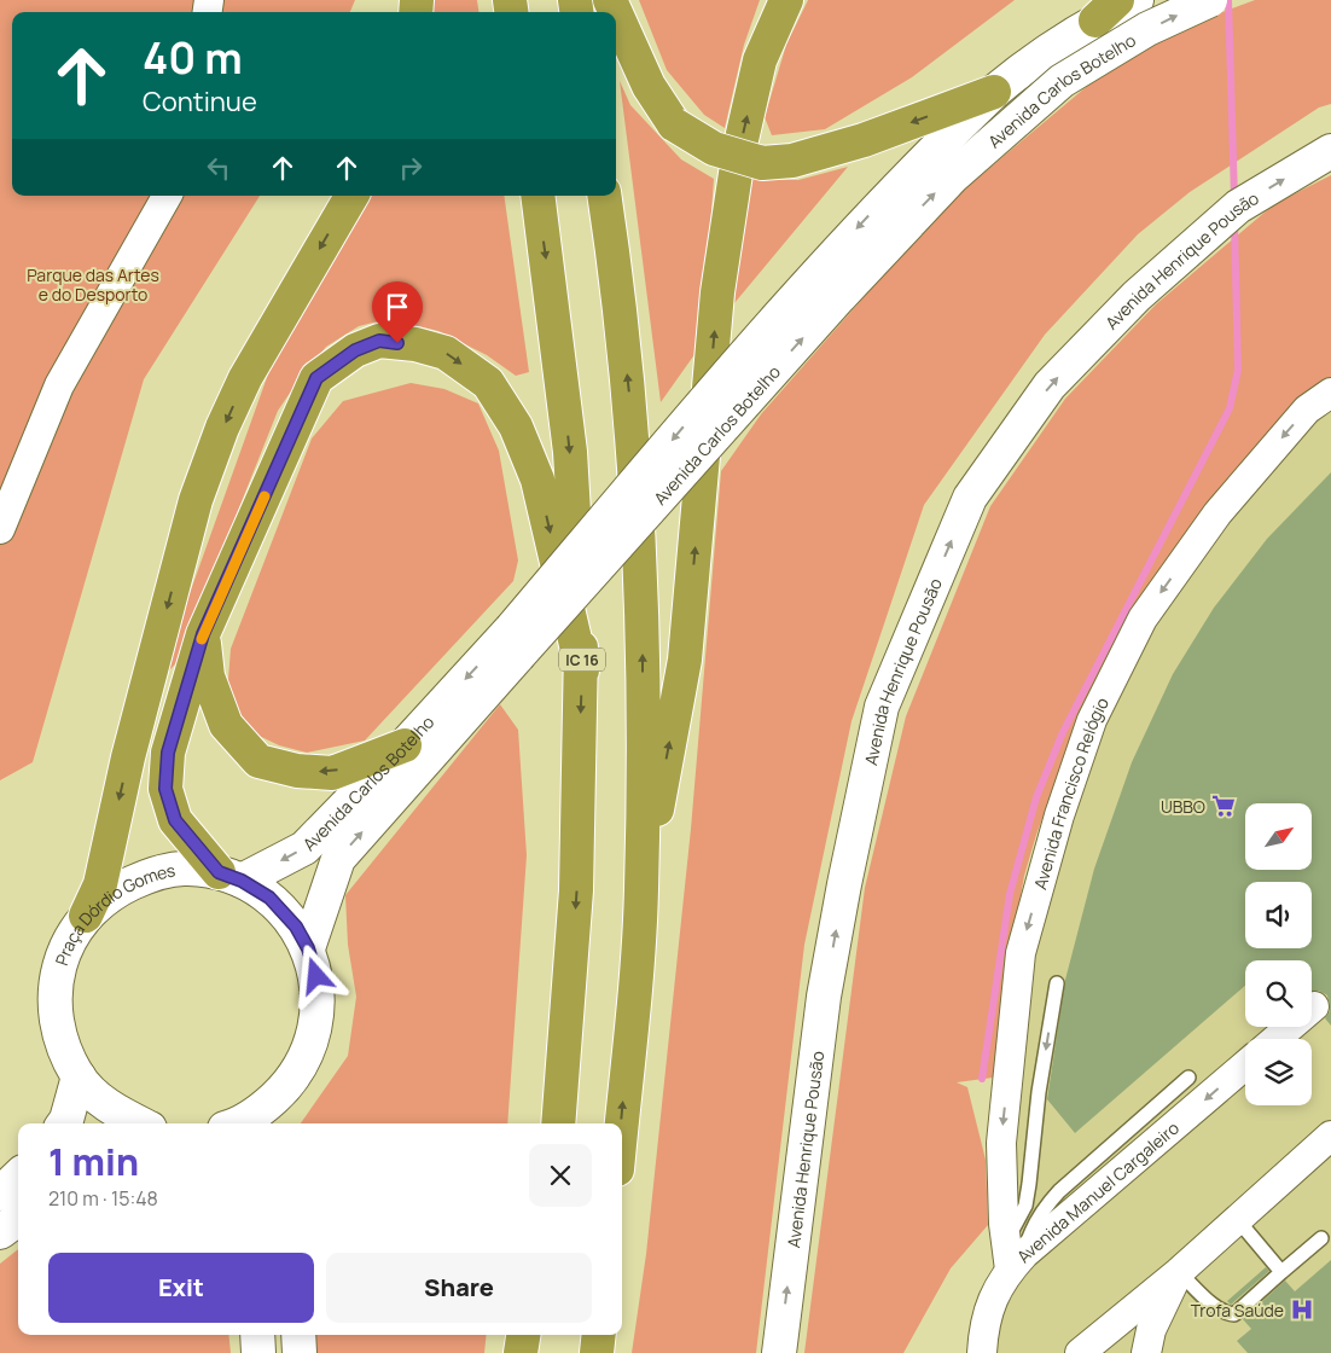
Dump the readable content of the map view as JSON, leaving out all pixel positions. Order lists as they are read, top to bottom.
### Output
{
  "streets": {
    "highway": ["IC 16"],
    "main road": ["Avenida Carlos Botelho", "Avenida Henrique Pousão", "Praça Dórdio Gomes"],
    "street": ["Avenida Francisco Relógio", "Avenida Manuel Cargaleiro"]
  },
  "crossings": [
    ["Avenida Carlos Botelho", "Praça Dórdio Gomes"],
    ["Avenida Francisco Relógio", "Avenida Manuel Cargaleiro"]
  ],
  "one_way": ["Avenida Henrique Pousão", "Avenida Francisco Relógio"],
  "parks": ["Parque das Artes e do Desporto"],
  "places": {
    "supermarket": ["UBBO"],
    "hospital": ["Trofa Saúde"]
  },
  "north": "top right",
  "page": {
    "turn": ["40 m", "Continue"],
    "heading": ["1 min", "210 m · 15:48"],
    "buttons": ["Exit", "Share"]
  }
}
